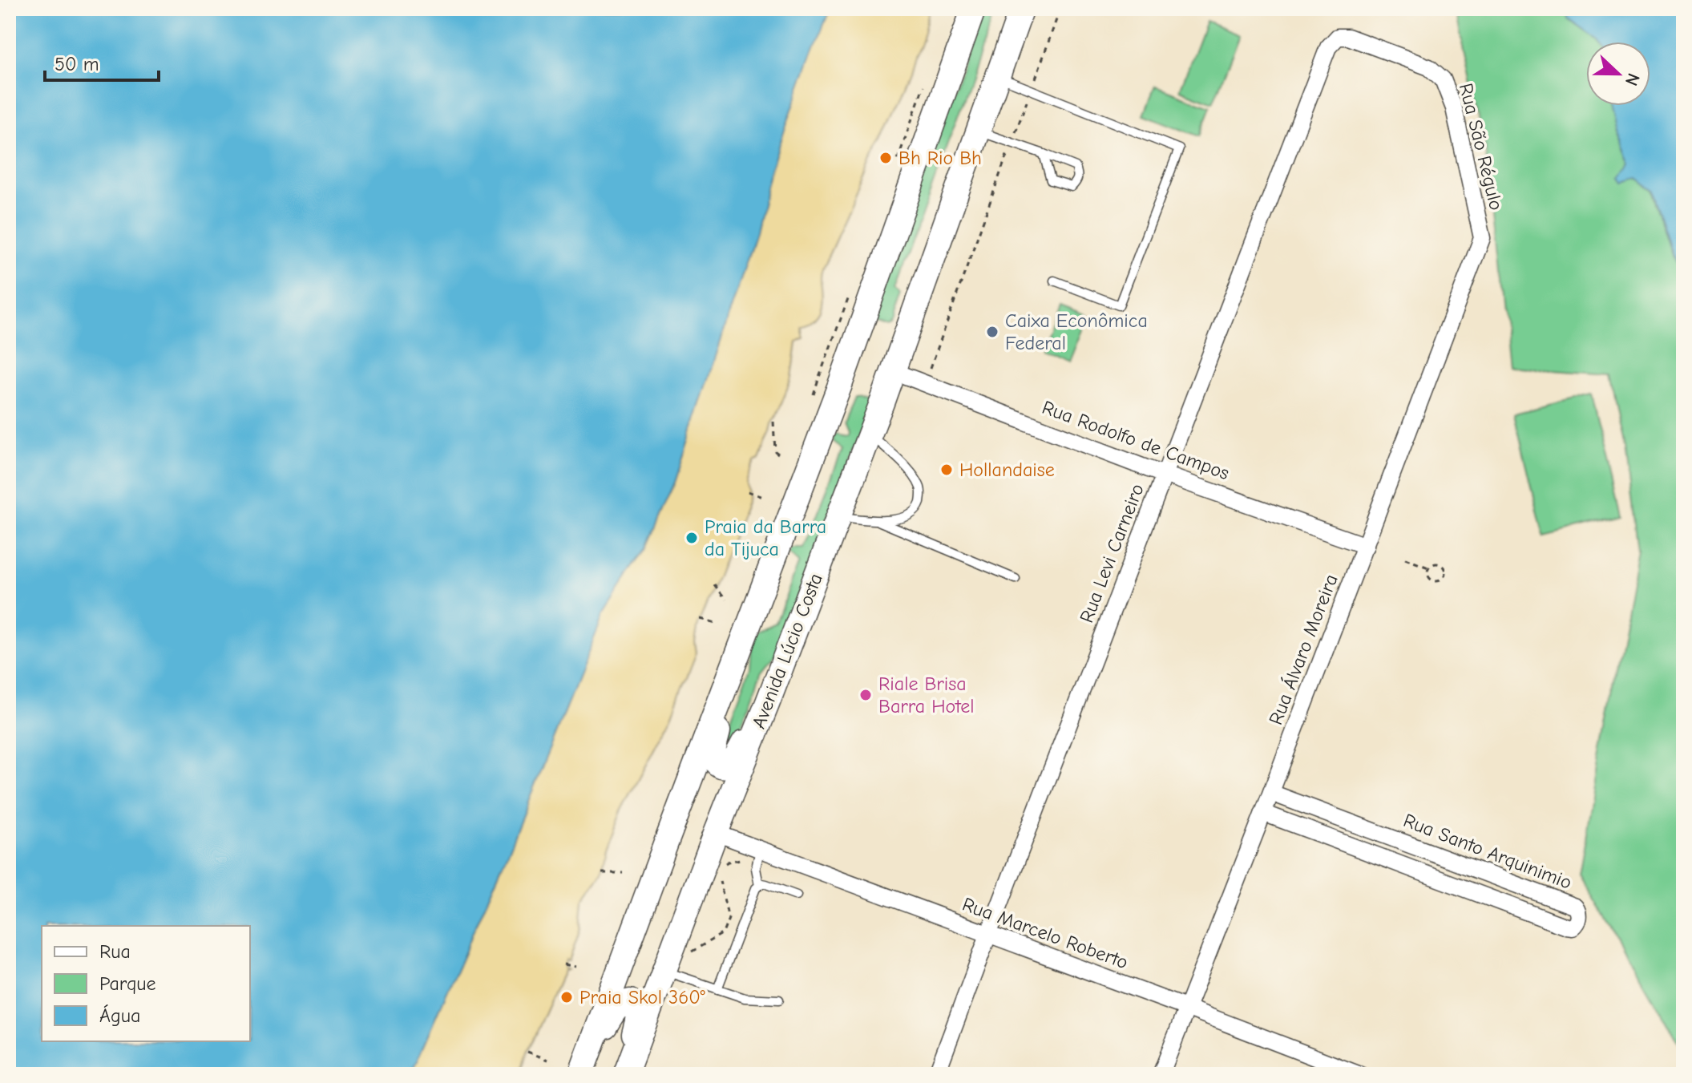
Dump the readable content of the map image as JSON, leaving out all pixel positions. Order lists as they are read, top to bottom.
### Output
{
  "streets": {
    "main road": ["Avenida Lúcio Costa"],
    "street": [
      "Rua São Régulo",
      "Rua Rodolfo de Campos",
      "Rua Levi Carneiro",
      "Rua Álvaro Moreira",
      "Rua Santo Arquinimio",
      "Rua Marcelo Roberto"
    ]
  },
  "crossings": [
    ["Rua São Régulo", "Rua Levi Carneiro"],
    ["Rua São Régulo", "Rua Álvaro Moreira"],
    ["Rua Rodolfo de Campos", "Rua Levi Carneiro"],
    ["Rua Rodolfo de Campos", "Rua Álvaro Moreira"],
    ["Rua Rodolfo de Campos", "Avenida Lúcio Costa"],
    ["Rua Levi Carneiro", "Rua Marcelo Roberto"],
    ["Rua Álvaro Moreira", "Rua Santo Arquinimio"],
    ["Rua Álvaro Moreira", "Rua Marcelo Roberto"],
    ["Avenida Lúcio Costa", "Rua Marcelo Roberto"]
  ],
  "places": [
    "Bh Rio Bh",
    "Caixa Econômica Federal",
    "Hollandaise",
    "Praia da Barra da Tijuca",
    "Riale Brisa Barra Hotel",
    "Praia Skol 360°"
  ],
  "legend": ["Rua", "Parque", "Água"],
  "scale_bar": "50 m",
  "north": "right"
}
